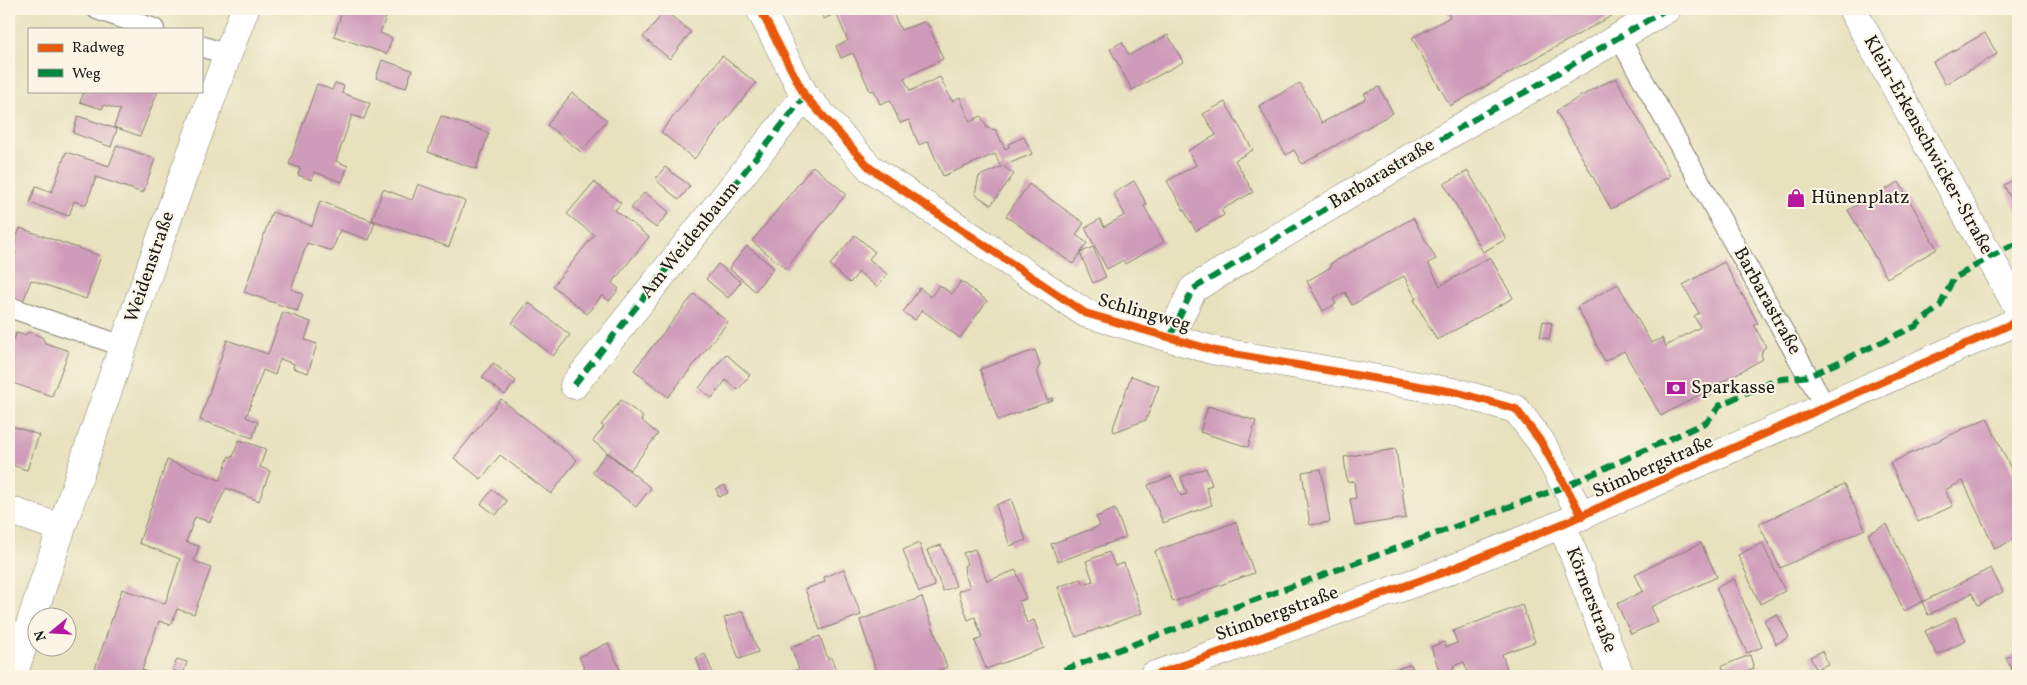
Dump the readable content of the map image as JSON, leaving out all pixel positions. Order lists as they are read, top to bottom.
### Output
{
  "streets": {
    "street": [
      "Klein-Erkenschwicker-Straße",
      "Barbarastraße",
      "Am Weidenbaum",
      "Weidenstraße",
      "Schlingweg",
      "Stimbergstraße",
      "Körnerstraße"
    ]
  },
  "crossings": [
    ["Barbarastraße", "Schlingweg"],
    ["Barbarastraße", "Stimbergstraße"],
    ["Am Weidenbaum", "Schlingweg"],
    ["Schlingweg", "Stimbergstraße"],
    ["Schlingweg", "Körnerstraße"],
    ["Stimbergstraße", "Körnerstraße"]
  ],
  "places": {
    "shop": ["Hünenplatz"],
    "bank": ["Sparkasse"]
  },
  "legend": ["Radweg", "Weg"],
  "north": "left"
}
